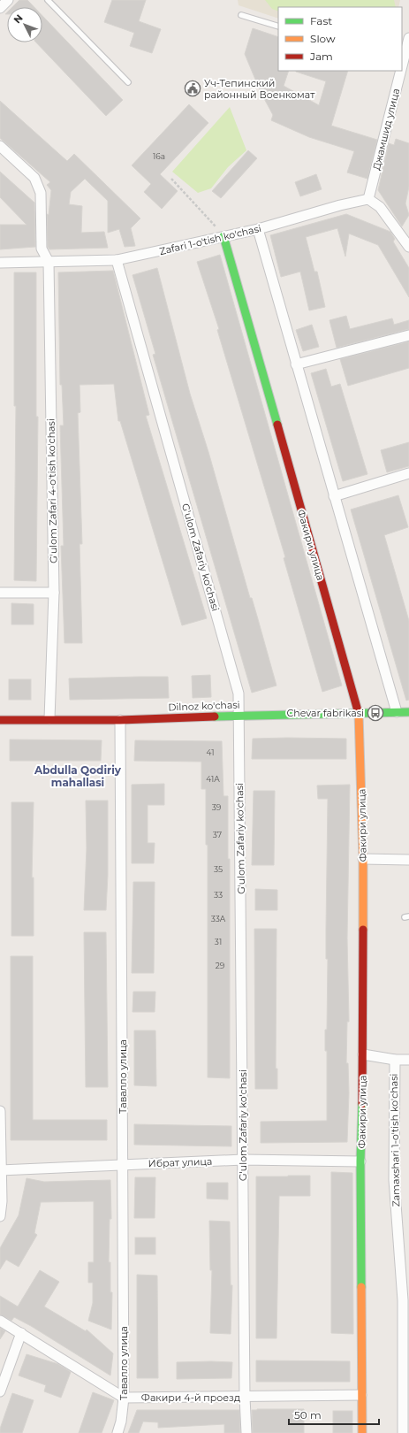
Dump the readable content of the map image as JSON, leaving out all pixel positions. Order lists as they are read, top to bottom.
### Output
{
  "streets": {
    "street": [
      "Джамшид улица",
      "Zafari 1-o'tish ko'chasi",
      "G'ulom Zafari 4-o'tish ko'chasi",
      "Факири улица",
      "G'ulom Zafariy ko'chasi",
      "Dilnoz ko'chasi",
      "Тавалло улица",
      "Zamaxshari 1-o'tish ko'chasi",
      "Ибрат улица",
      "Факири 4-й проезд"
    ]
  },
  "crossings": [
    ["Джамшид улица", "Zafari 1-o'tish ko'chasi"],
    ["Zafari 1-o'tish ko'chasi", "G'ulom Zafari 4-o'tish ko'chasi"],
    ["Zafari 1-o'tish ko'chasi", "Факири улица"],
    ["Zafari 1-o'tish ko'chasi", "G'ulom Zafariy ko'chasi"],
    ["G'ulom Zafari 4-o'tish ko'chasi", "Dilnoz ko'chasi"],
    ["Факири улица", "Dilnoz ko'chasi"],
    ["Факири улица", "Ибрат улица"],
    ["Факири улица", "Факири 4-й проезд"],
    ["G'ulom Zafariy ko'chasi", "Dilnoz ko'chasi"],
    ["G'ulom Zafariy ko'chasi", "Ибрат улица"],
    ["G'ulom Zafariy ko'chasi", "Факири 4-й проезд"],
    ["Dilnoz ko'chasi", "Тавалло улица"],
    ["Тавалло улица", "Ибрат улица"],
    ["Тавалло улица", "Факири 4-й проезд"]
  ],
  "districts": ["Abdulla Qodiriy mahallasi"],
  "places": {
    "public building": ["Уч-Тепинский районный Военкомат"],
    "bus stop": ["Chevar fabrikasi"]
  },
  "house_numbers": [
    "16а",
    "41",
    "41A",
    "39",
    "37",
    "35",
    "33",
    "33A",
    "31",
    "29"
  ],
  "legend": ["Fast", "Slow", "Jam"],
  "scale_bar": "50 m",
  "north": "top left"
}
